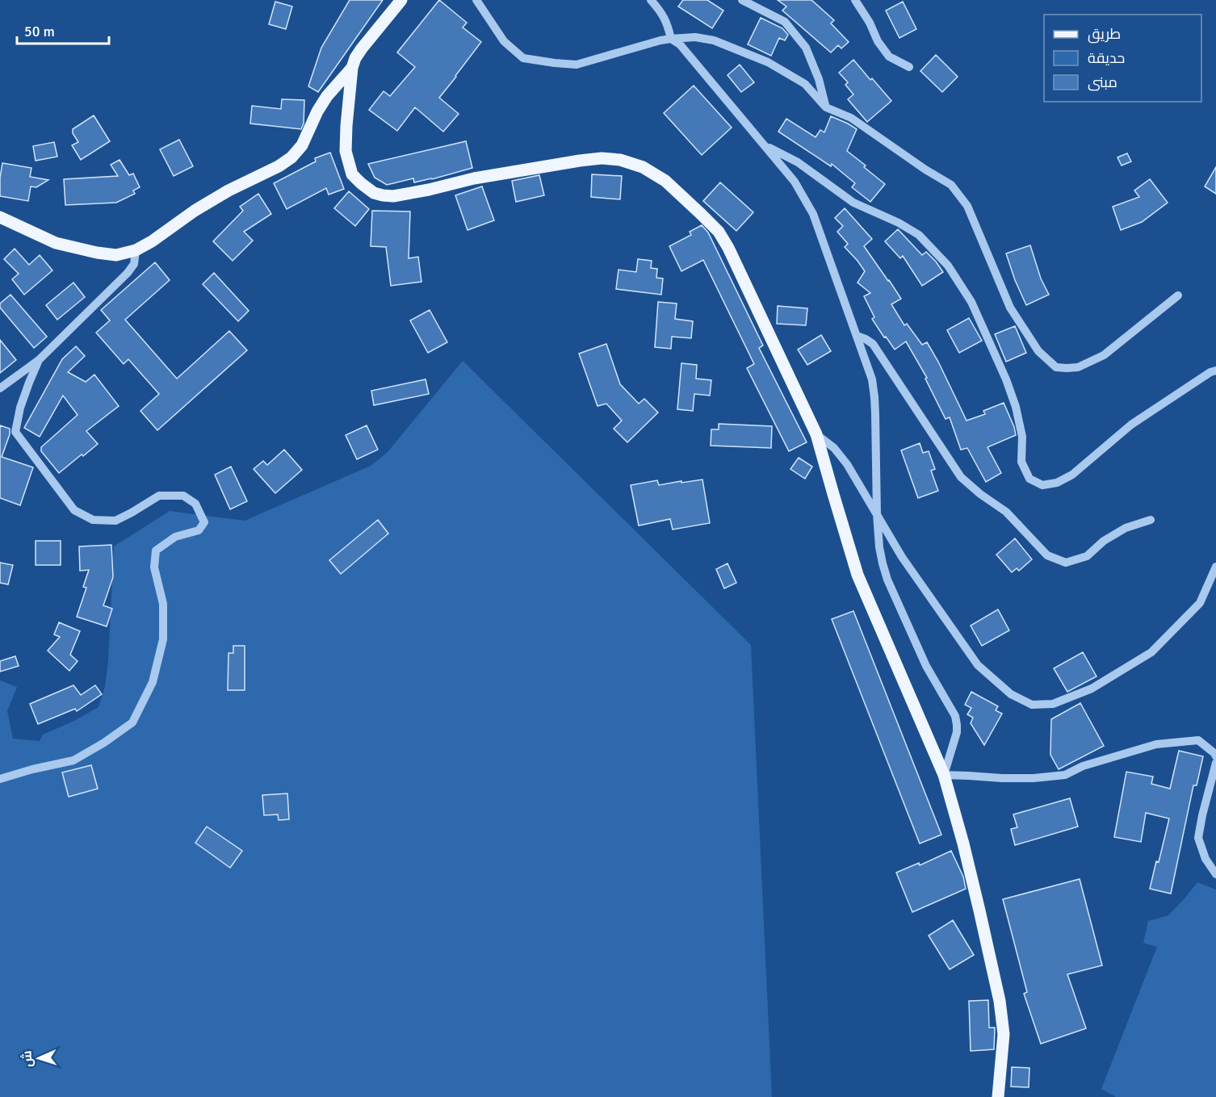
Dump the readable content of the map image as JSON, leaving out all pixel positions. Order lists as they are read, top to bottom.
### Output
{
  "legend": ["طريق", "حديقة", "مبنى"],
  "scale_bar": "50 m",
  "north": "left"
}
